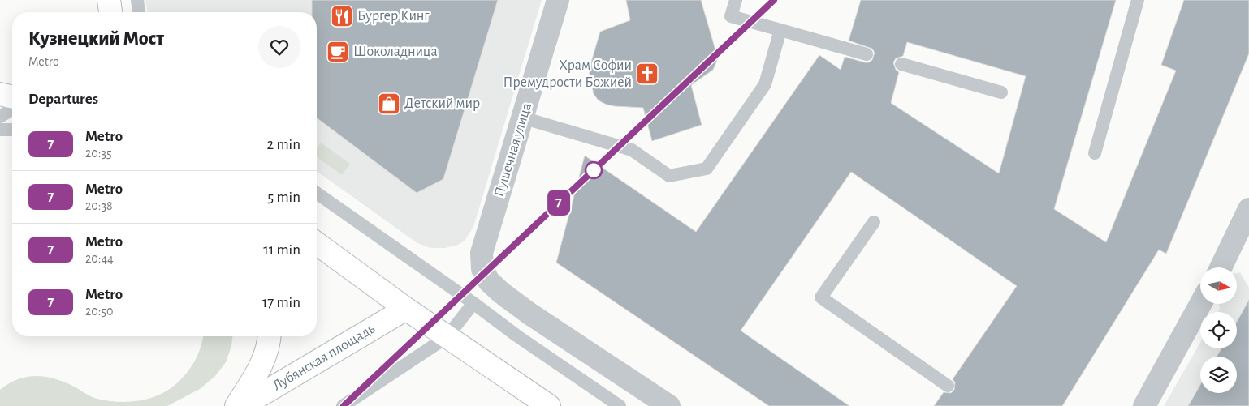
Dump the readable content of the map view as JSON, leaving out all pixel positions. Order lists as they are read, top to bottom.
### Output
{
  "streets": {
    "main road": ["Лубянская площадь"],
    "street": ["Пушечная улица"]
  },
  "places": {
    "restaurant": ["Бургер Кинг"],
    "cafe": ["Шоколадница"],
    "church": ["Храм Софии Премудрости Божией"],
    "shop": ["Детский мир"]
  },
  "lines": ["metro line 7"],
  "north": "right",
  "page": {
    "on_map": "7",
    "heading": [
      ["Кузнецкий Мост", "Metro"],
      "Departures"
    ],
    "list": [
      {
        "mark": "7",
        "name": "Metro",
        "note": "20:35",
        "value": "2 min"
      },
      {
        "mark": "7",
        "name": "Metro",
        "note": "20:38",
        "value": "5 min"
      },
      {
        "mark": "7",
        "name": "Metro",
        "note": "20:44",
        "value": "11 min"
      },
      {
        "mark": "7",
        "name": "Metro",
        "note": "20:50",
        "value": "17 min"
      }
    ]
  }
}
